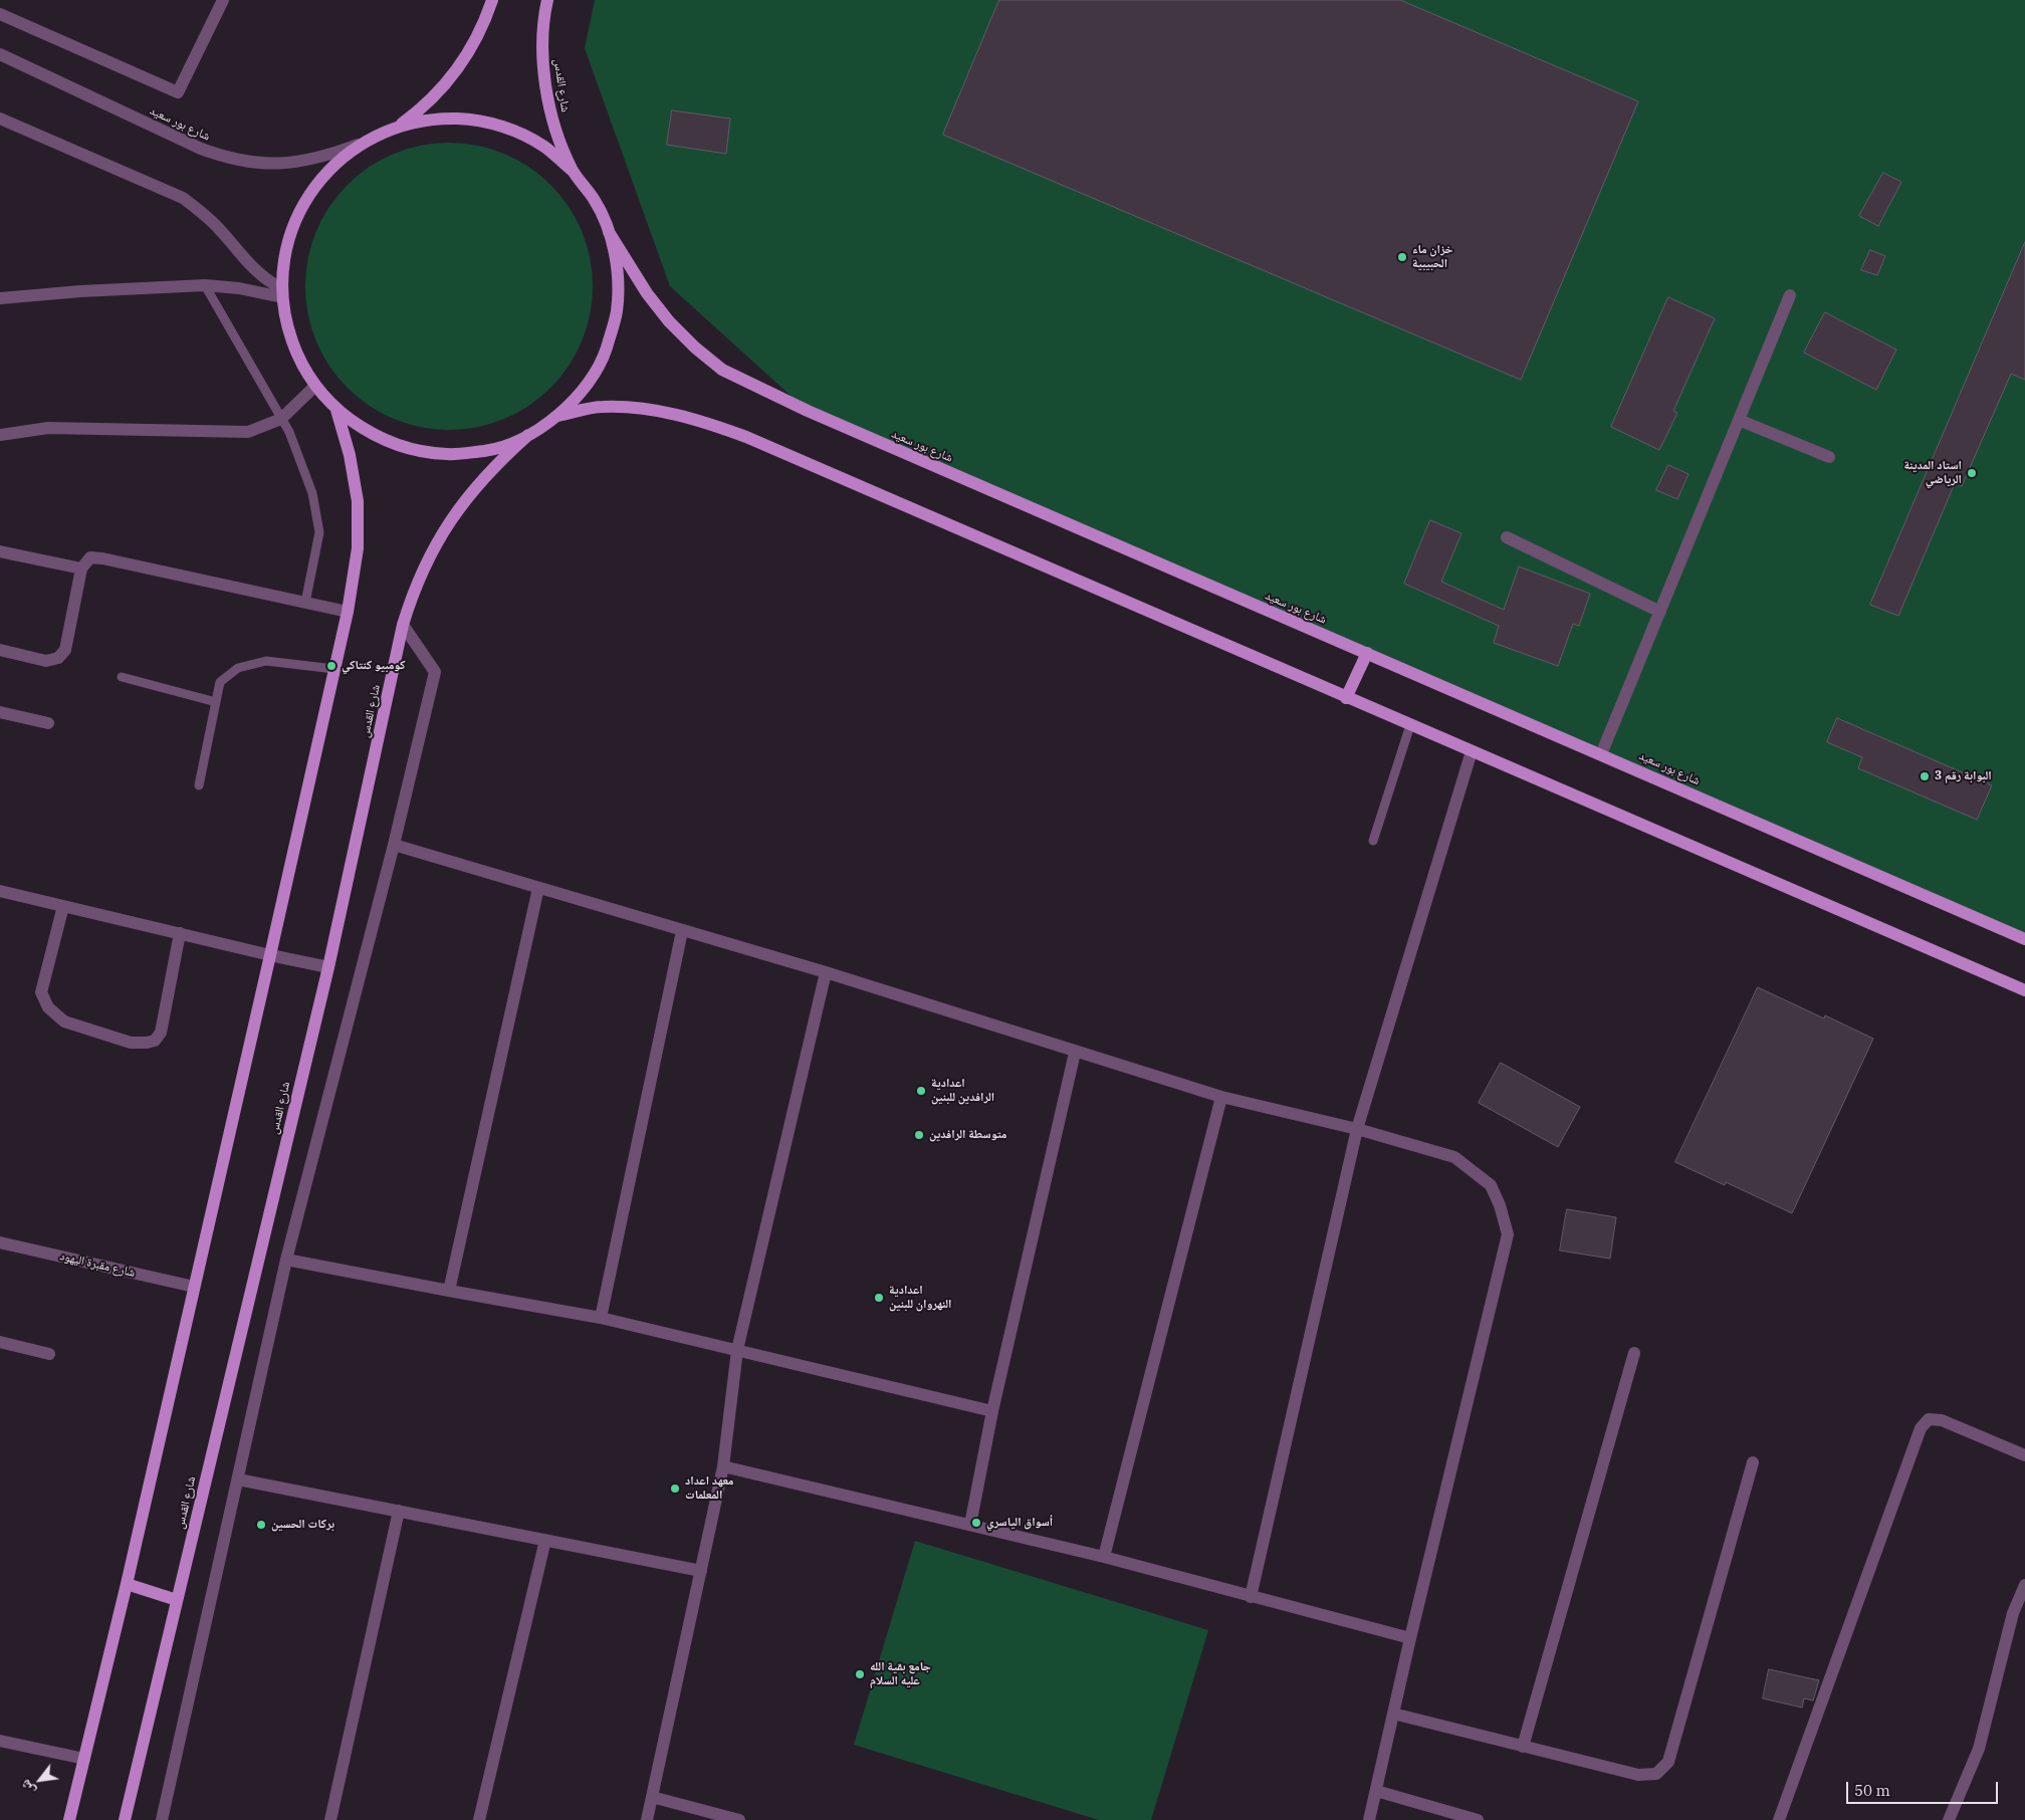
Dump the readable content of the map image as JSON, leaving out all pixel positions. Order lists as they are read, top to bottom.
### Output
{
  "streets": {
    "main road": ["شارع القدس", "شارع بور سعيد"],
    "street": ["شارع مقبرة اليهود"]
  },
  "places": [
    "خزان ماء الحبيبية",
    "استاد المدينة الرياضي",
    "كومبيو كنتاكي",
    "البوابة رقم 3",
    "اعدادية الرافدين للبنين",
    "متوسطة الرافدين",
    "اعدادية النهروان للبنين",
    "معهد اعداد المعلمات",
    "أسواق الياسري",
    "بركات الحسين",
    "جامع بقية الله عليه السلام"
  ],
  "scale_bar": "50 m",
  "north": "bottom left"
}
